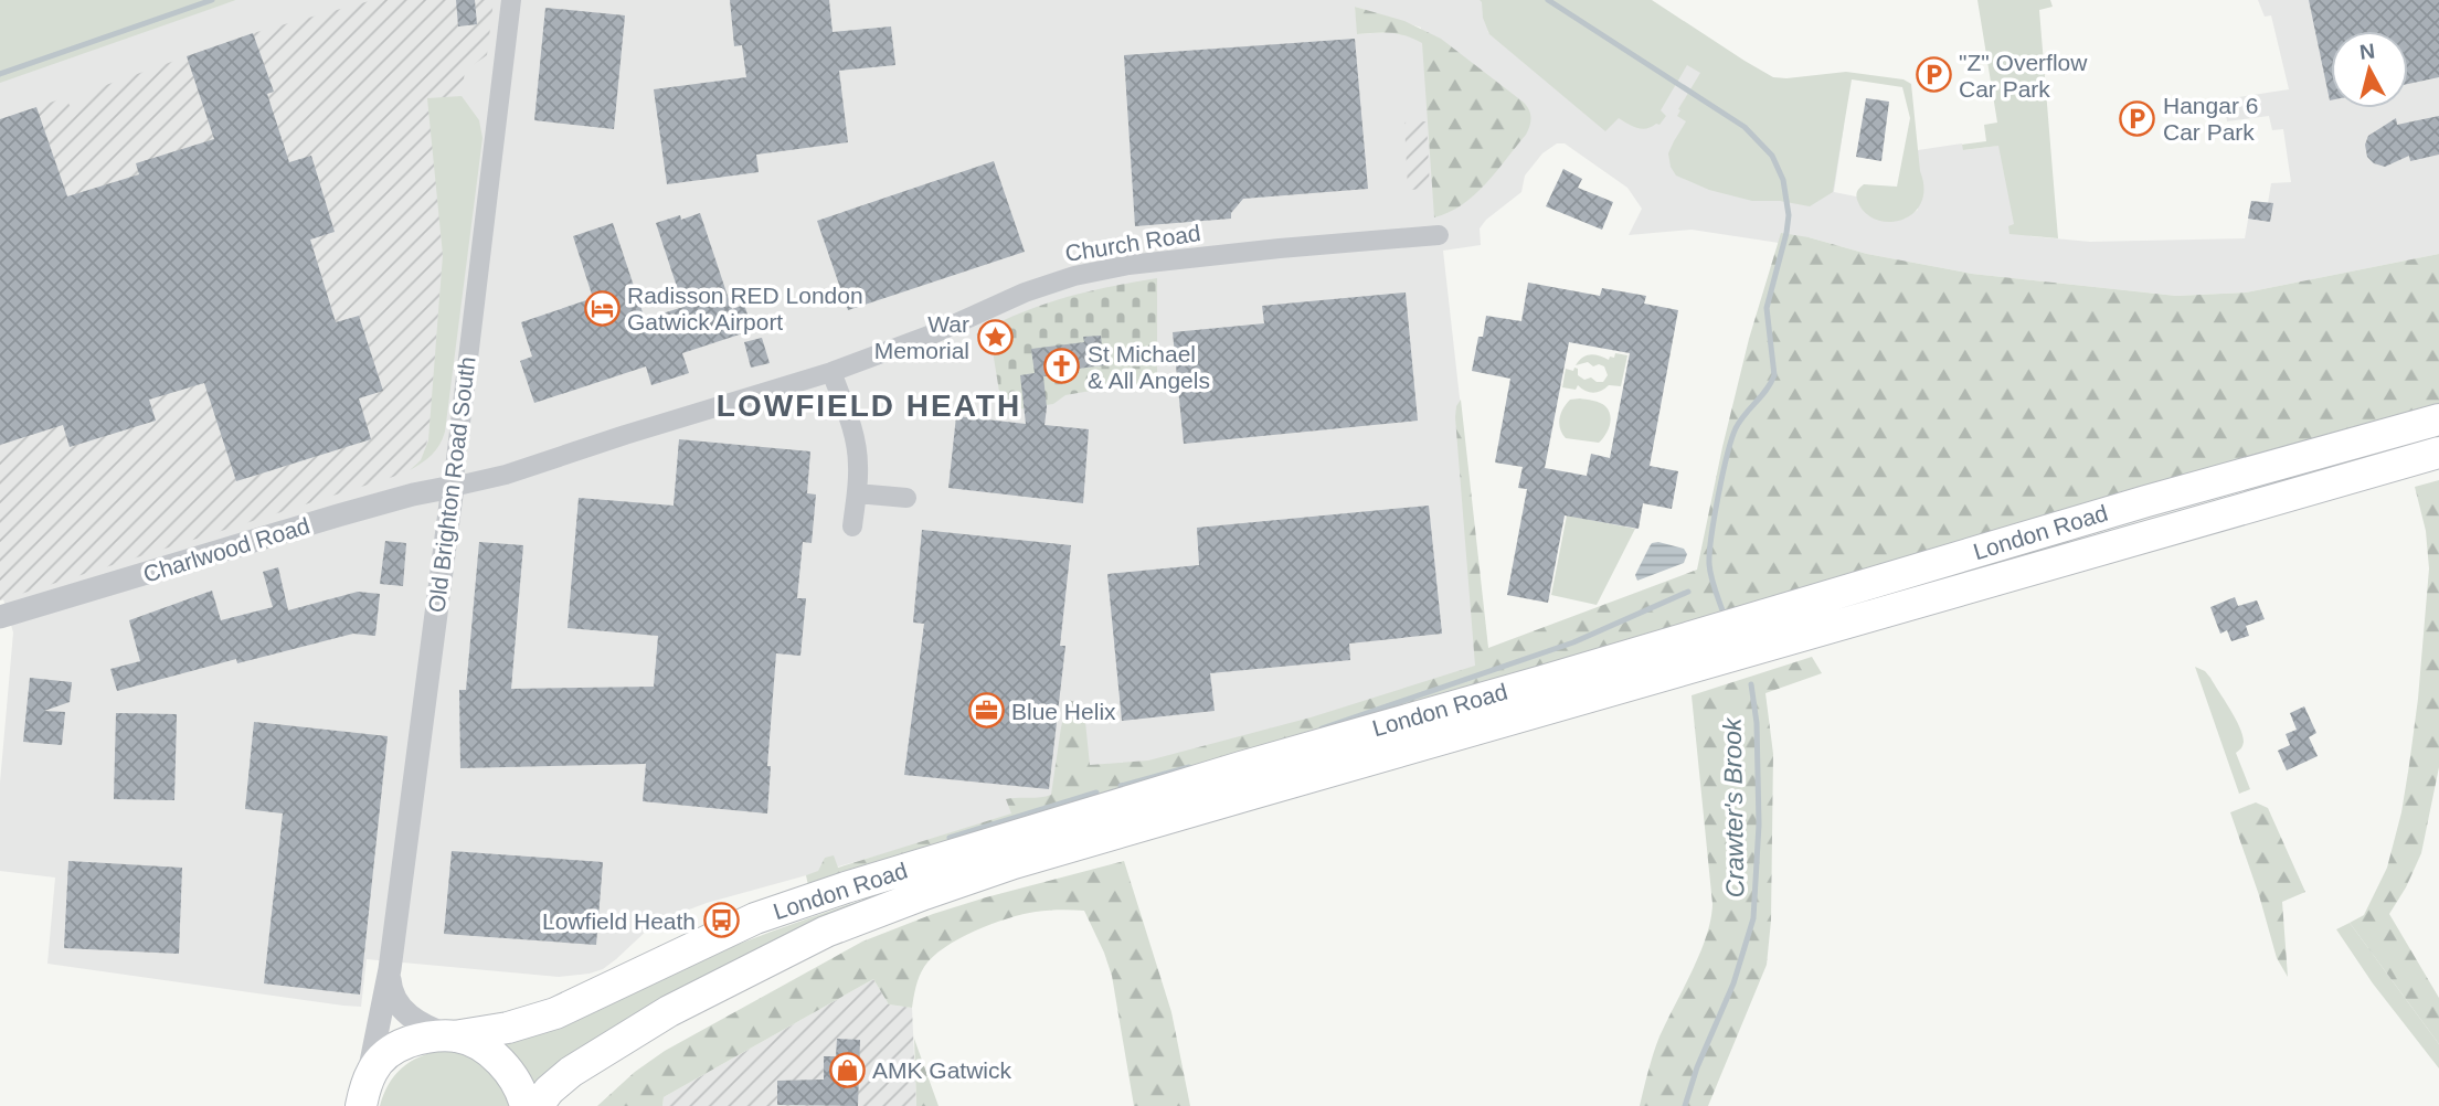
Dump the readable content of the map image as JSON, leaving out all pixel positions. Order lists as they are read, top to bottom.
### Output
{
  "streets": {
    "main road": ["London Road"],
    "street": ["Church Road", "Old Brighton Road South", "Charlwood Road"]
  },
  "crossings": [
    ["Church Road", "Old Brighton Road South"],
    ["Church Road", "Charlwood Road"],
    ["Old Brighton Road South", "London Road"],
    ["Old Brighton Road South", "Charlwood Road"]
  ],
  "districts": ["LOWFIELD HEATH"],
  "water": ["Crawter's Brook"],
  "places": {
    "parking": ["\"Z\" Overflow Car Park", "Hangar 6 Car Park"],
    "hotel": ["Radisson RED London Gatwick Airport"],
    "place": ["War Memorial"],
    "church": ["St Michael & All Angels"],
    "office": ["Blue Helix"],
    "bus stop": ["Lowfield Heath"],
    "shop": ["AMK Gatwick"]
  },
  "north": "top"
}
